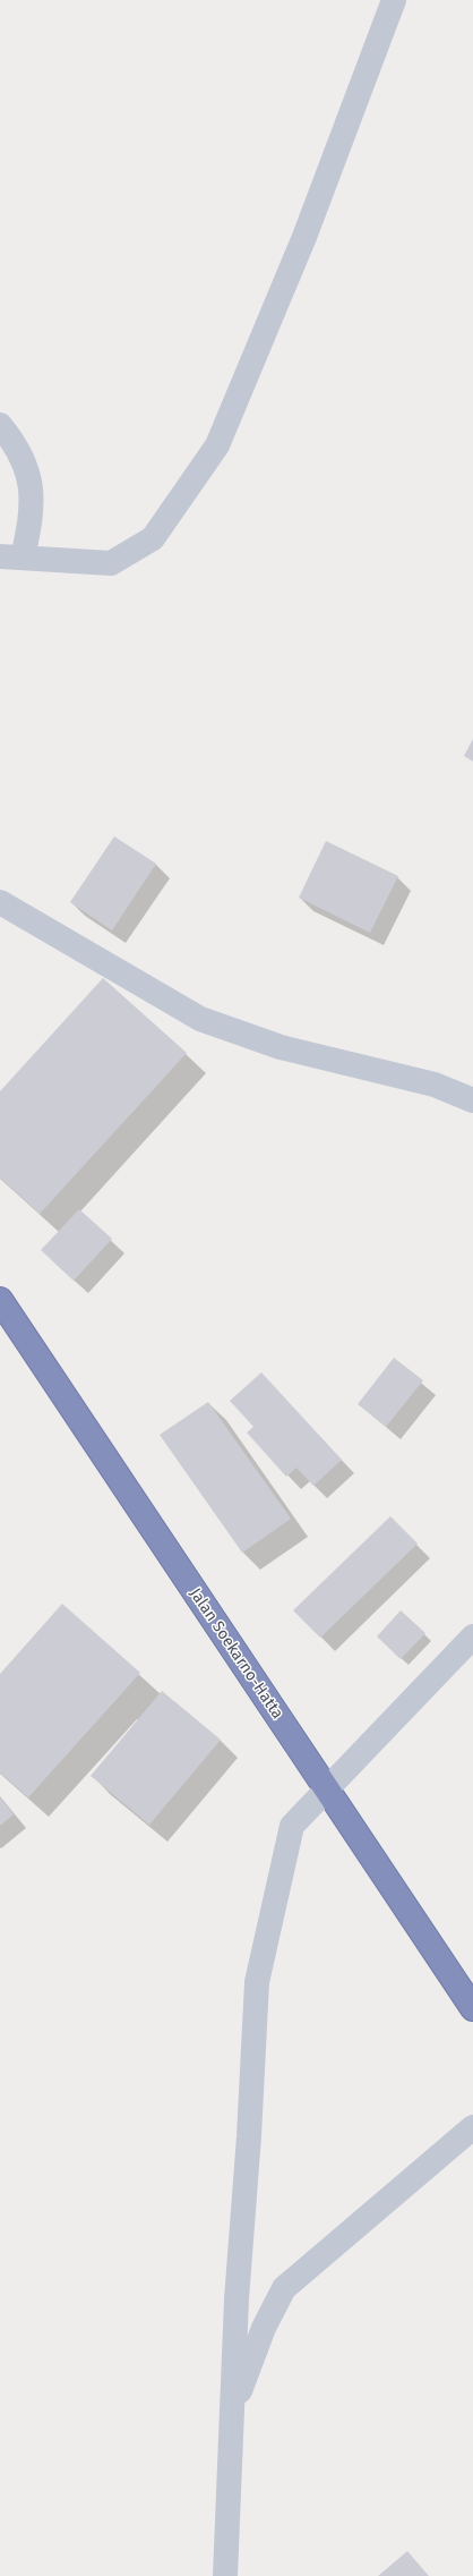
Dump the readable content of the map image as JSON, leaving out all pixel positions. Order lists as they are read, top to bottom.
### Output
{
  "streets": {
    "highway": ["Jalan Soekarno-Hatta"]
  }
}
